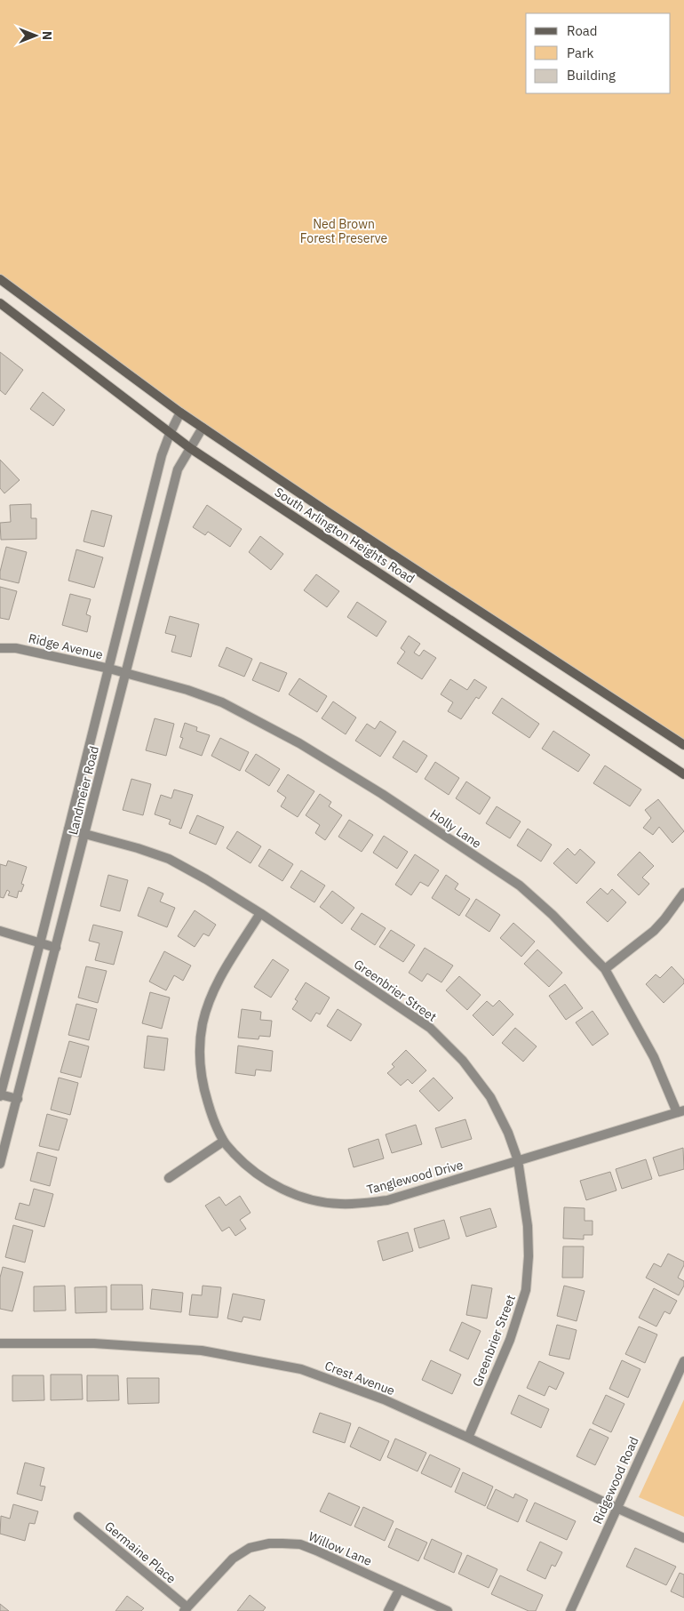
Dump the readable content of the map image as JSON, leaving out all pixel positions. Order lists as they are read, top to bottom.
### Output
{
  "streets": {
    "main road": ["South Arlington Heights Road"],
    "street": [
      "Ridge Avenue",
      "Landmeier Road",
      "Holly Lane",
      "Greenbrier Street",
      "Tanglewood Drive",
      "Crest Avenue",
      "Ridgewood Road",
      "Willow Lane",
      "Germaine Place"
    ]
  },
  "crossings": [
    ["South Arlington Heights Road", "Landmeier Road"],
    ["Ridge Avenue", "Landmeier Road"],
    ["Ridge Avenue", "Holly Lane"],
    ["Landmeier Road", "Holly Lane"],
    ["Landmeier Road", "Greenbrier Street"],
    ["Holly Lane", "Tanglewood Drive"],
    ["Greenbrier Street", "Tanglewood Drive"],
    ["Greenbrier Street", "Crest Avenue"],
    ["Crest Avenue", "Ridgewood Road"],
    ["Willow Lane", "Germaine Place"]
  ],
  "parks": ["Ned Brown Forest Preserve"],
  "legend": ["Road", "Park", "Building"],
  "north": "right"
}
